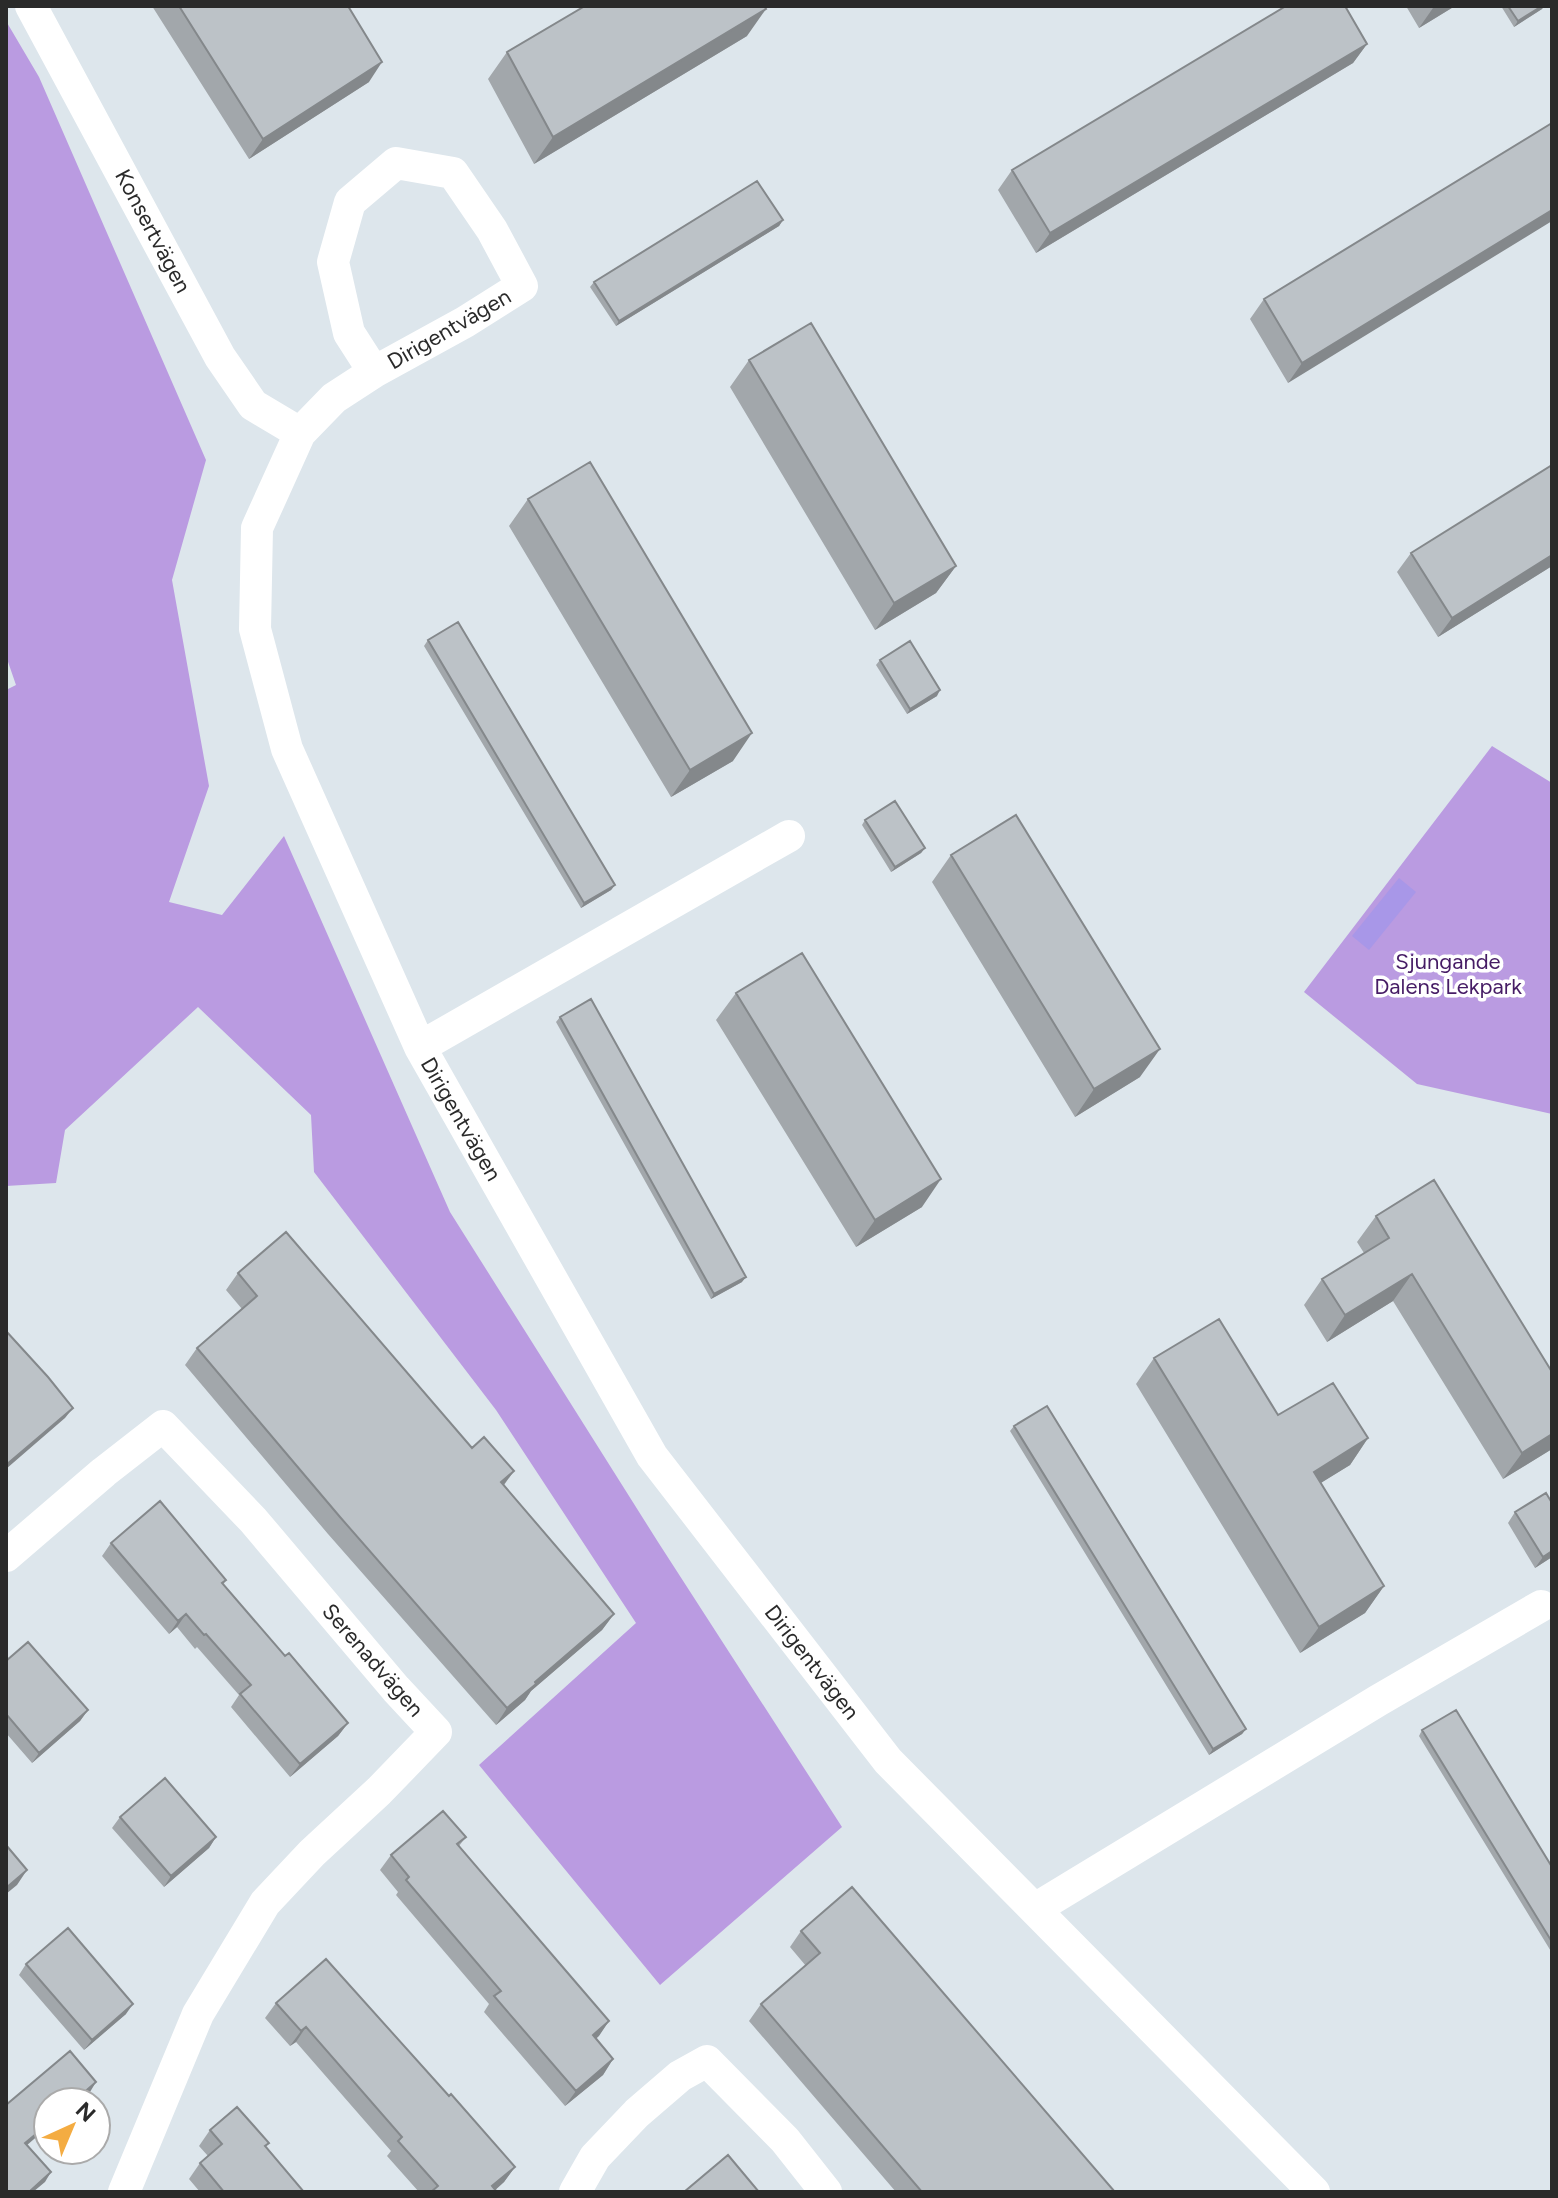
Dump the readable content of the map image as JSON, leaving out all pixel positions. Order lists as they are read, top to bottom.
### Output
{
  "streets": {
    "street": ["Konsertvägen", "Dirigentvägen", "Serenadvägen"]
  },
  "crossings": [
    ["Konsertvägen", "Dirigentvägen"]
  ],
  "parks": ["Sjungande Dalens Lekpark"],
  "north": "top right"
}
